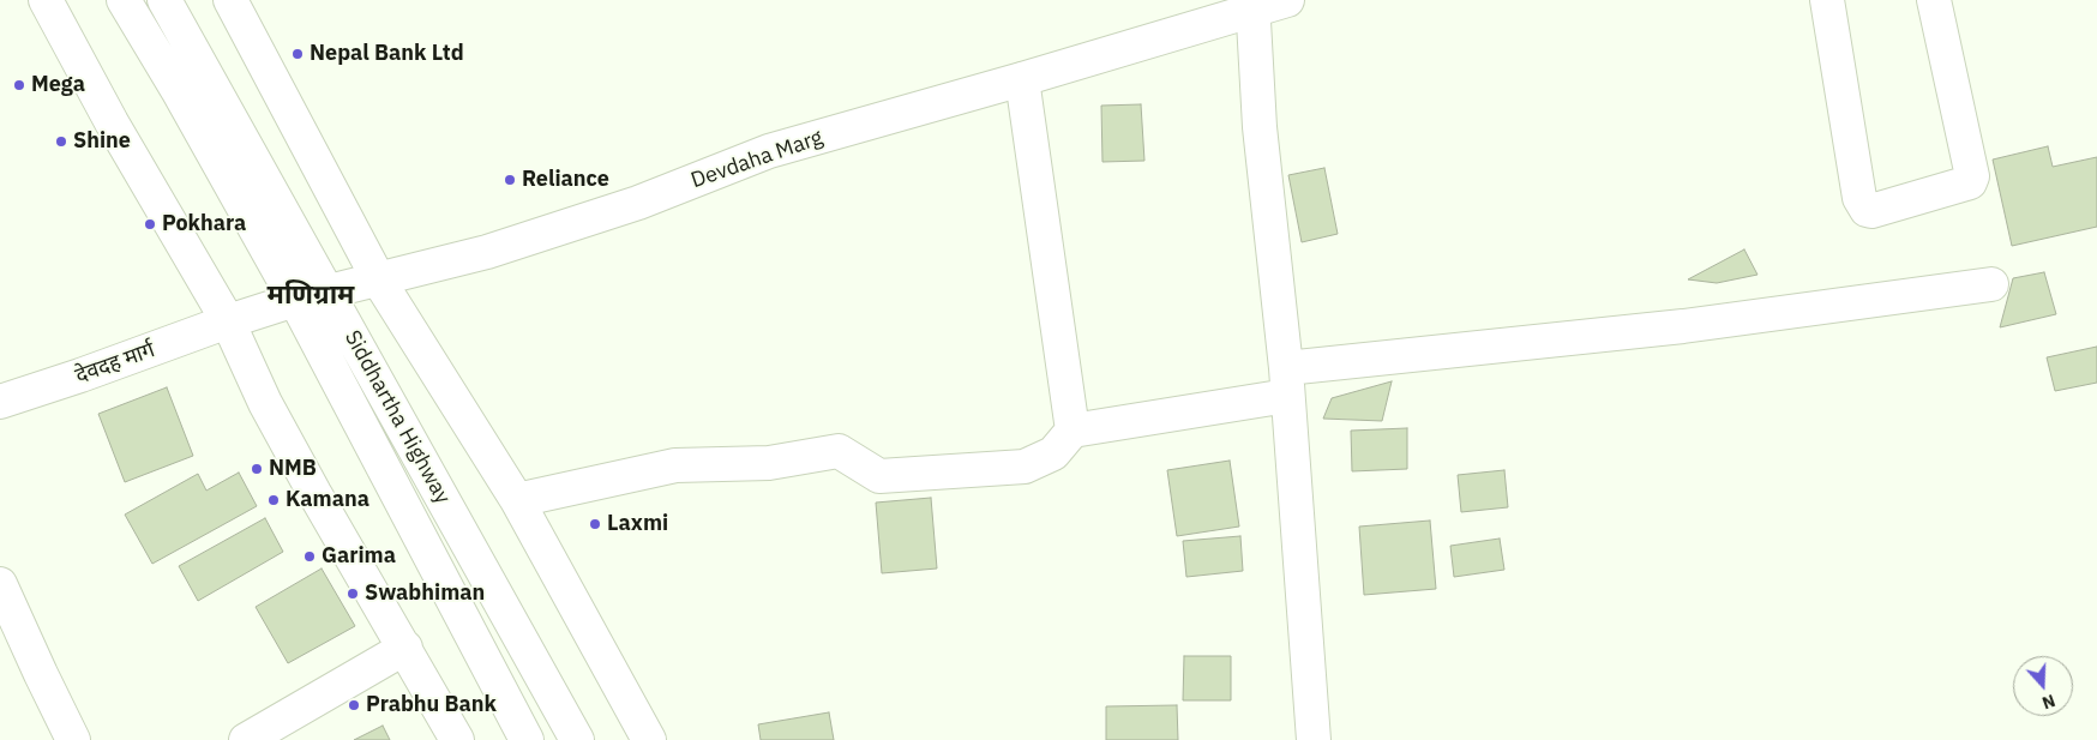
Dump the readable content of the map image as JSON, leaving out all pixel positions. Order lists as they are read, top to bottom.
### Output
{
  "streets": {
    "main road": ["Devdaha Marg", "देवदह मार्ग", "Siddhartha Highway"]
  },
  "crossings": [
    ["Devdaha Marg", "देवदह मार्ग"],
    ["Devdaha Marg", "Siddhartha Highway"]
  ],
  "districts": ["मणिग्राम"],
  "places": [
    "Nepal Bank Ltd",
    "Mega",
    "Shine",
    "Reliance",
    "Pokhara",
    "NMB",
    "Kamana",
    "Laxmi",
    "Garima",
    "Swabhiman",
    "Prabhu Bank"
  ],
  "north": "bottom"
}
